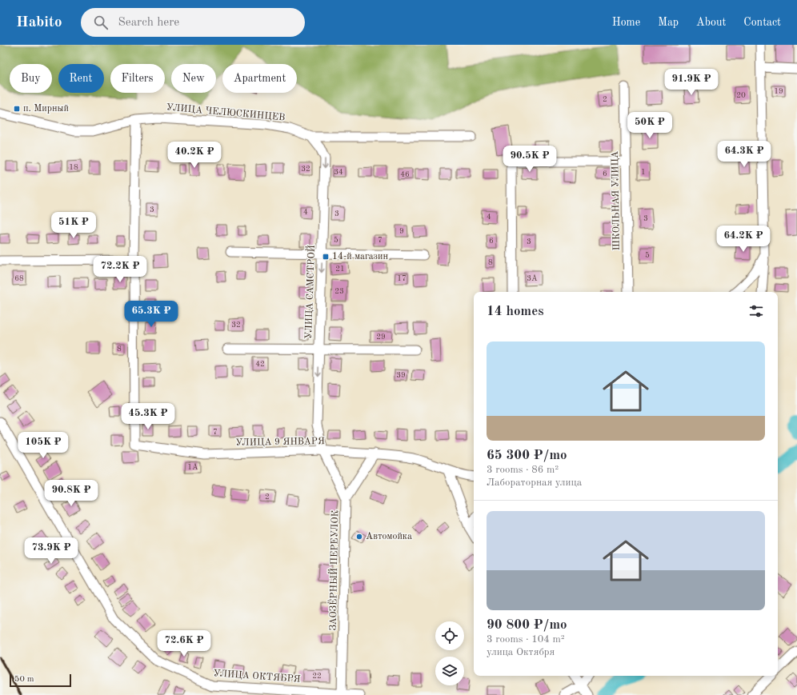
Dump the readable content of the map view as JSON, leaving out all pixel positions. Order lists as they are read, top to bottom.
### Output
{
  "streets": {
    "street": [
      "УЛИЦА ЧЕЛЮСКИНЦЕВ",
      "ШКОЛЬНАЯ УЛИЦА",
      "УЛИЦА САМСТРОЙ",
      "УЛИЦА 9 ЯНВАРЯ",
      "ЗАОЗЁРНЫЙ ПЕРЕУЛОК",
      "УЛИЦА ОКТЯБРЯ"
    ]
  },
  "crossings": [
    ["УЛИЦА ЧЕЛЮСКИНЦЕВ", "УЛИЦА САМСТРОЙ"],
    ["УЛИЦА САМСТРОЙ", "УЛИЦА 9 ЯНВАРЯ"],
    ["УЛИЦА САМСТРОЙ", "ЗАОЗЁРНЫЙ ПЕРЕУЛОК"],
    ["УЛИЦА 9 ЯНВАРЯ", "ЗАОЗЁРНЫЙ ПЕРЕУЛОК"],
    ["ЗАОЗЁРНЫЙ ПЕРЕУЛОК", "УЛИЦА ОКТЯБРЯ"]
  ],
  "one_way": ["УЛИЦА САМСТРОЙ"],
  "places": {
    "transit": ["п. Мирный", "14-й магазин"],
    "other": ["Автомойка"]
  },
  "house_numbers": [
    "19",
    "20",
    "2",
    "18",
    "32",
    "34",
    "1",
    "6",
    "46",
    "3",
    "4",
    "3",
    "4",
    "3",
    "9",
    "5",
    "7",
    "6",
    "3",
    "5",
    "8",
    "21",
    "68",
    "17",
    "3А",
    "23",
    "32",
    "29",
    "8",
    "42",
    "39",
    "7",
    "1А",
    "2",
    "22"
  ],
  "scale_bar": "50 m",
  "page": {
    "header": "Habito",
    "search": "Search here",
    "nav": [
      "Home",
      "Map",
      "About",
      "Contact"
    ],
    "chip": [
      "Buy",
      "Rent",
      "Filters",
      "New",
      "Apartment"
    ],
    "price": [
      "91.9K ₽",
      "50K ₽",
      "64.3K ₽",
      "40.2K ₽",
      "90.5K ₽",
      "51K ₽",
      "64.2K ₽",
      "72.2K ₽",
      "65.3K ₽",
      "45.3K ₽",
      "105K ₽",
      "90.8K ₽",
      "73.9K ₽",
      "72.6K ₽"
    ],
    "heading": "14 homes",
    "list": [
      {
        "name": "65 300 ₽/mo",
        "note": "3 rooms · 86 m² · Лабораторная улица"
      },
      {
        "name": "90 800 ₽/mo",
        "note": "3 rooms · 104 m² · улица Октября"
      }
    ],
    "scale": "50 m"
  }
}
